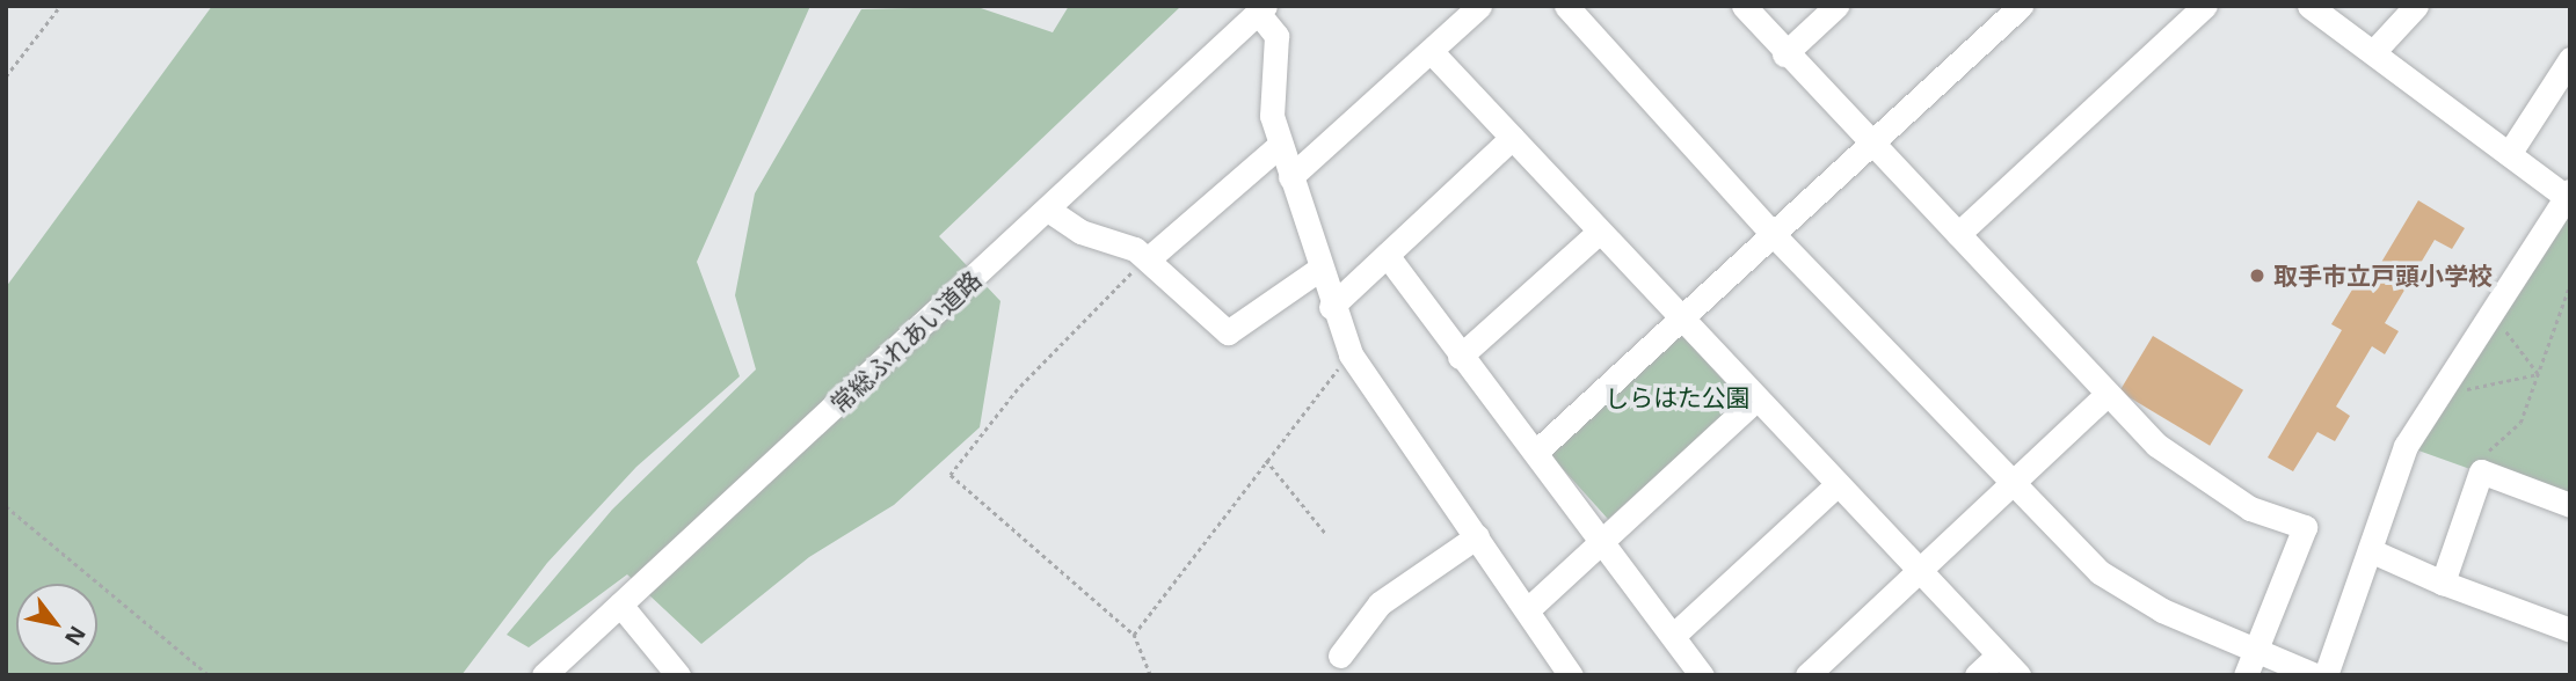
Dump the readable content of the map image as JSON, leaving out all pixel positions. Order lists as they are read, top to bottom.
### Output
{
  "streets": {
    "street": ["常総ふれあい道路"]
  },
  "parks": ["しらはた公園"],
  "places": ["取手市立戸頭小学校"],
  "north": "bottom right"
}
